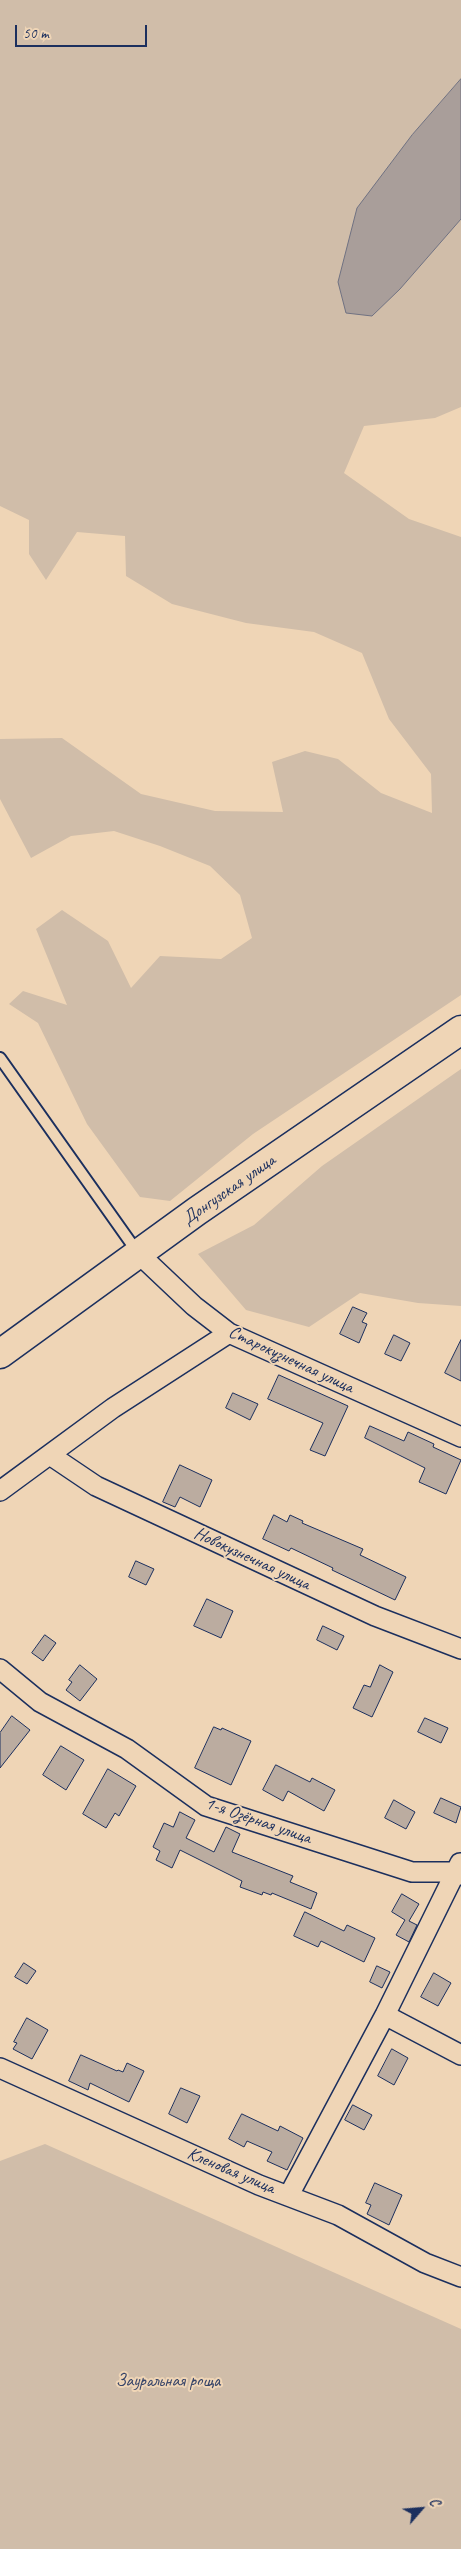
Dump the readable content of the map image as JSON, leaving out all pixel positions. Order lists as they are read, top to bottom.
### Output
{
  "streets": {
    "main road": ["Донгузская улица"],
    "street": [
      "Старокузнечная улица",
      "Новокузнечная улица",
      "1-я Озёрная улица",
      "Кленовая улица"
    ]
  },
  "crossings": [
    ["Донгузская улица", "Старокузнечная улица"]
  ],
  "parks": ["Зауральная роща"],
  "scale_bar": "50 m",
  "north": "top right"
}
